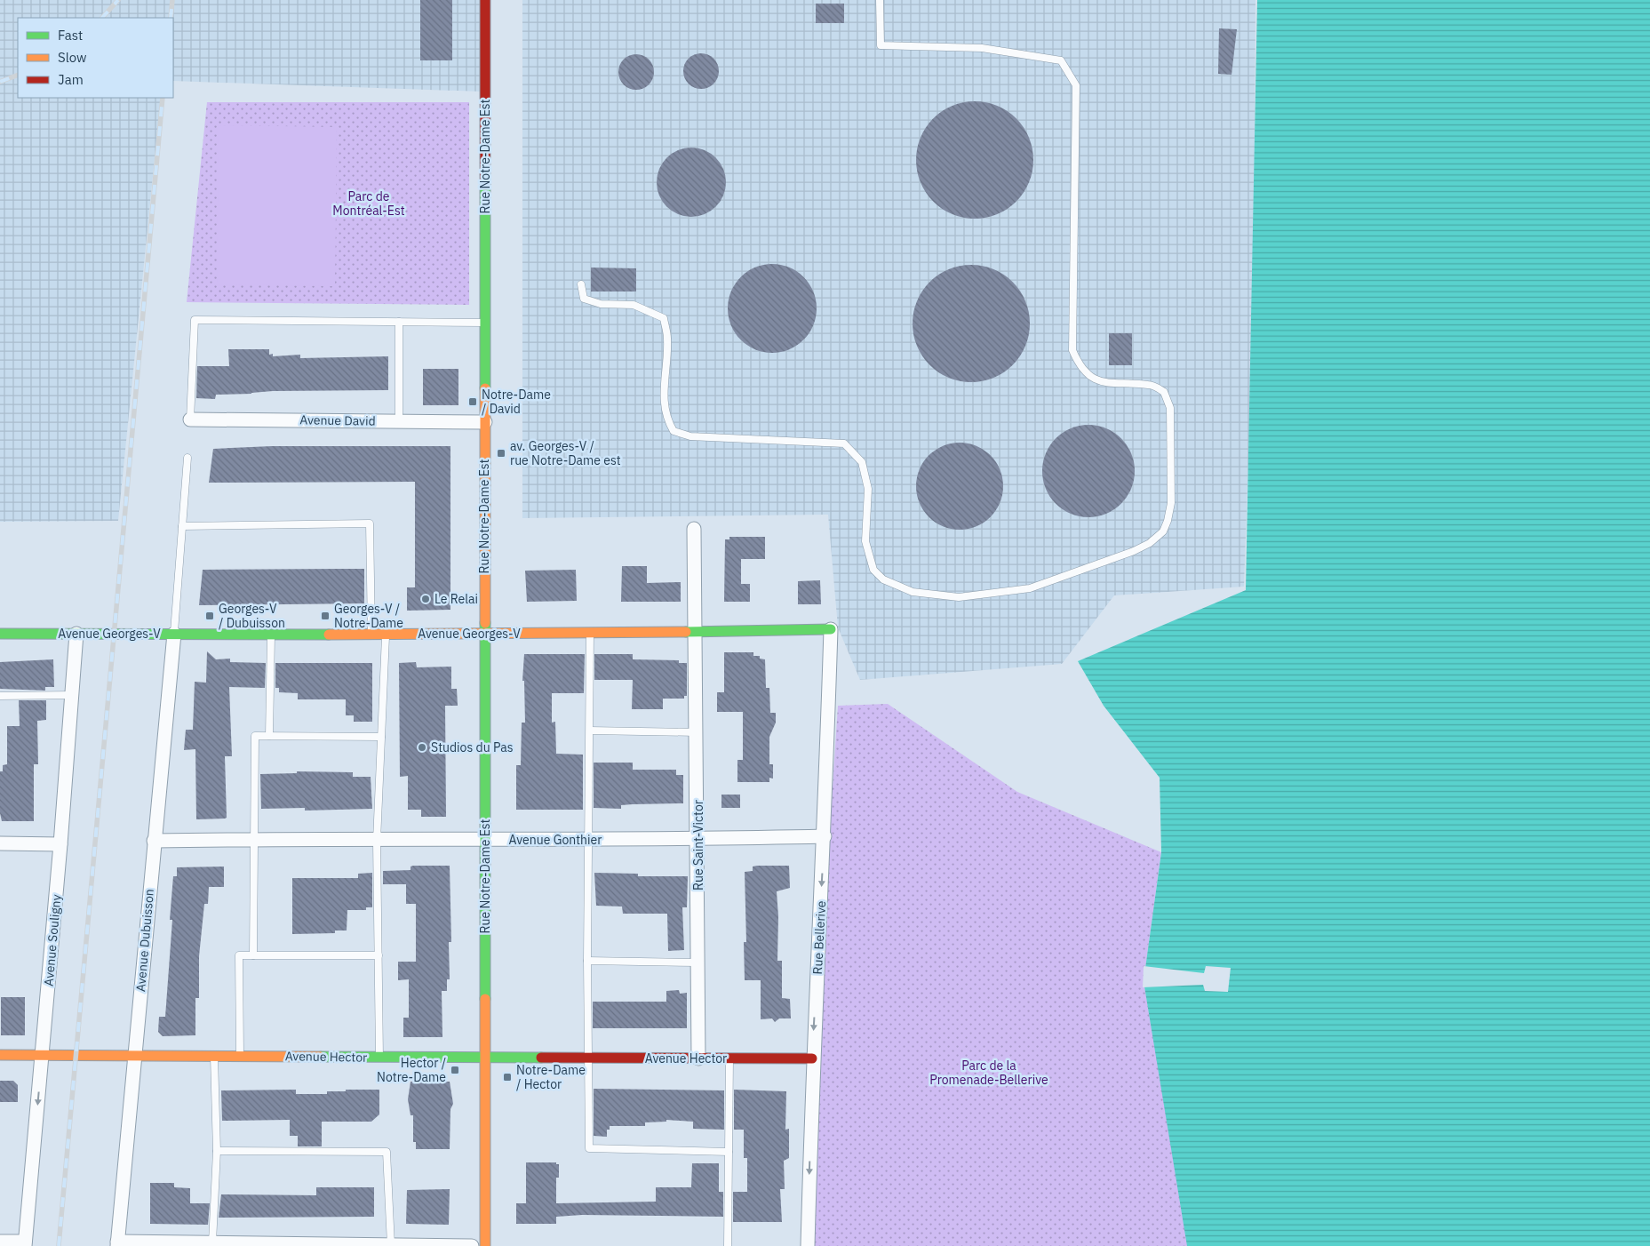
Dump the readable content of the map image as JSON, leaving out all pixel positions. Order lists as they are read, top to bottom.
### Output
{
  "streets": {
    "street": [
      "Rue Notre-Dame Est",
      "Avenue David",
      "Avenue Georges-V",
      "Avenue Gonthier",
      "Rue Saint-Victor",
      "Rue Bellerive",
      "Avenue Souligny",
      "Avenue Dubuisson",
      "Avenue Hector"
    ]
  },
  "crossings": [
    ["Rue Notre-Dame Est", "Avenue David"],
    ["Rue Notre-Dame Est", "Avenue Georges-V"],
    ["Rue Notre-Dame Est", "Avenue Gonthier"],
    ["Rue Notre-Dame Est", "Avenue Hector"],
    ["Avenue Georges-V", "Rue Saint-Victor"],
    ["Avenue Georges-V", "Rue Bellerive"],
    ["Avenue Georges-V", "Avenue Souligny"],
    ["Avenue Georges-V", "Avenue Dubuisson"],
    ["Avenue Gonthier", "Rue Saint-Victor"],
    ["Avenue Gonthier", "Rue Bellerive"],
    ["Avenue Gonthier", "Avenue Dubuisson"],
    ["Rue Saint-Victor", "Avenue Hector"],
    ["Rue Bellerive", "Avenue Hector"],
    ["Avenue Souligny", "Avenue Hector"],
    ["Avenue Dubuisson", "Avenue Hector"]
  ],
  "one_way": ["Rue Bellerive"],
  "parks": ["Parc de Montréal-Est", "Parc de la Promenade-Bellerive"],
  "places": {
    "transit": [
      "Notre-Dame / David",
      "av. Georges-V / rue Notre-Dame est",
      "Georges-V / Dubuisson",
      "Georges-V / Notre-Dame",
      "Hector / Notre-Dame",
      "Notre-Dame / Hector"
    ],
    "other": ["Le Relai", "Studios du Pas"]
  },
  "legend": ["Fast", "Slow", "Jam"]
}
